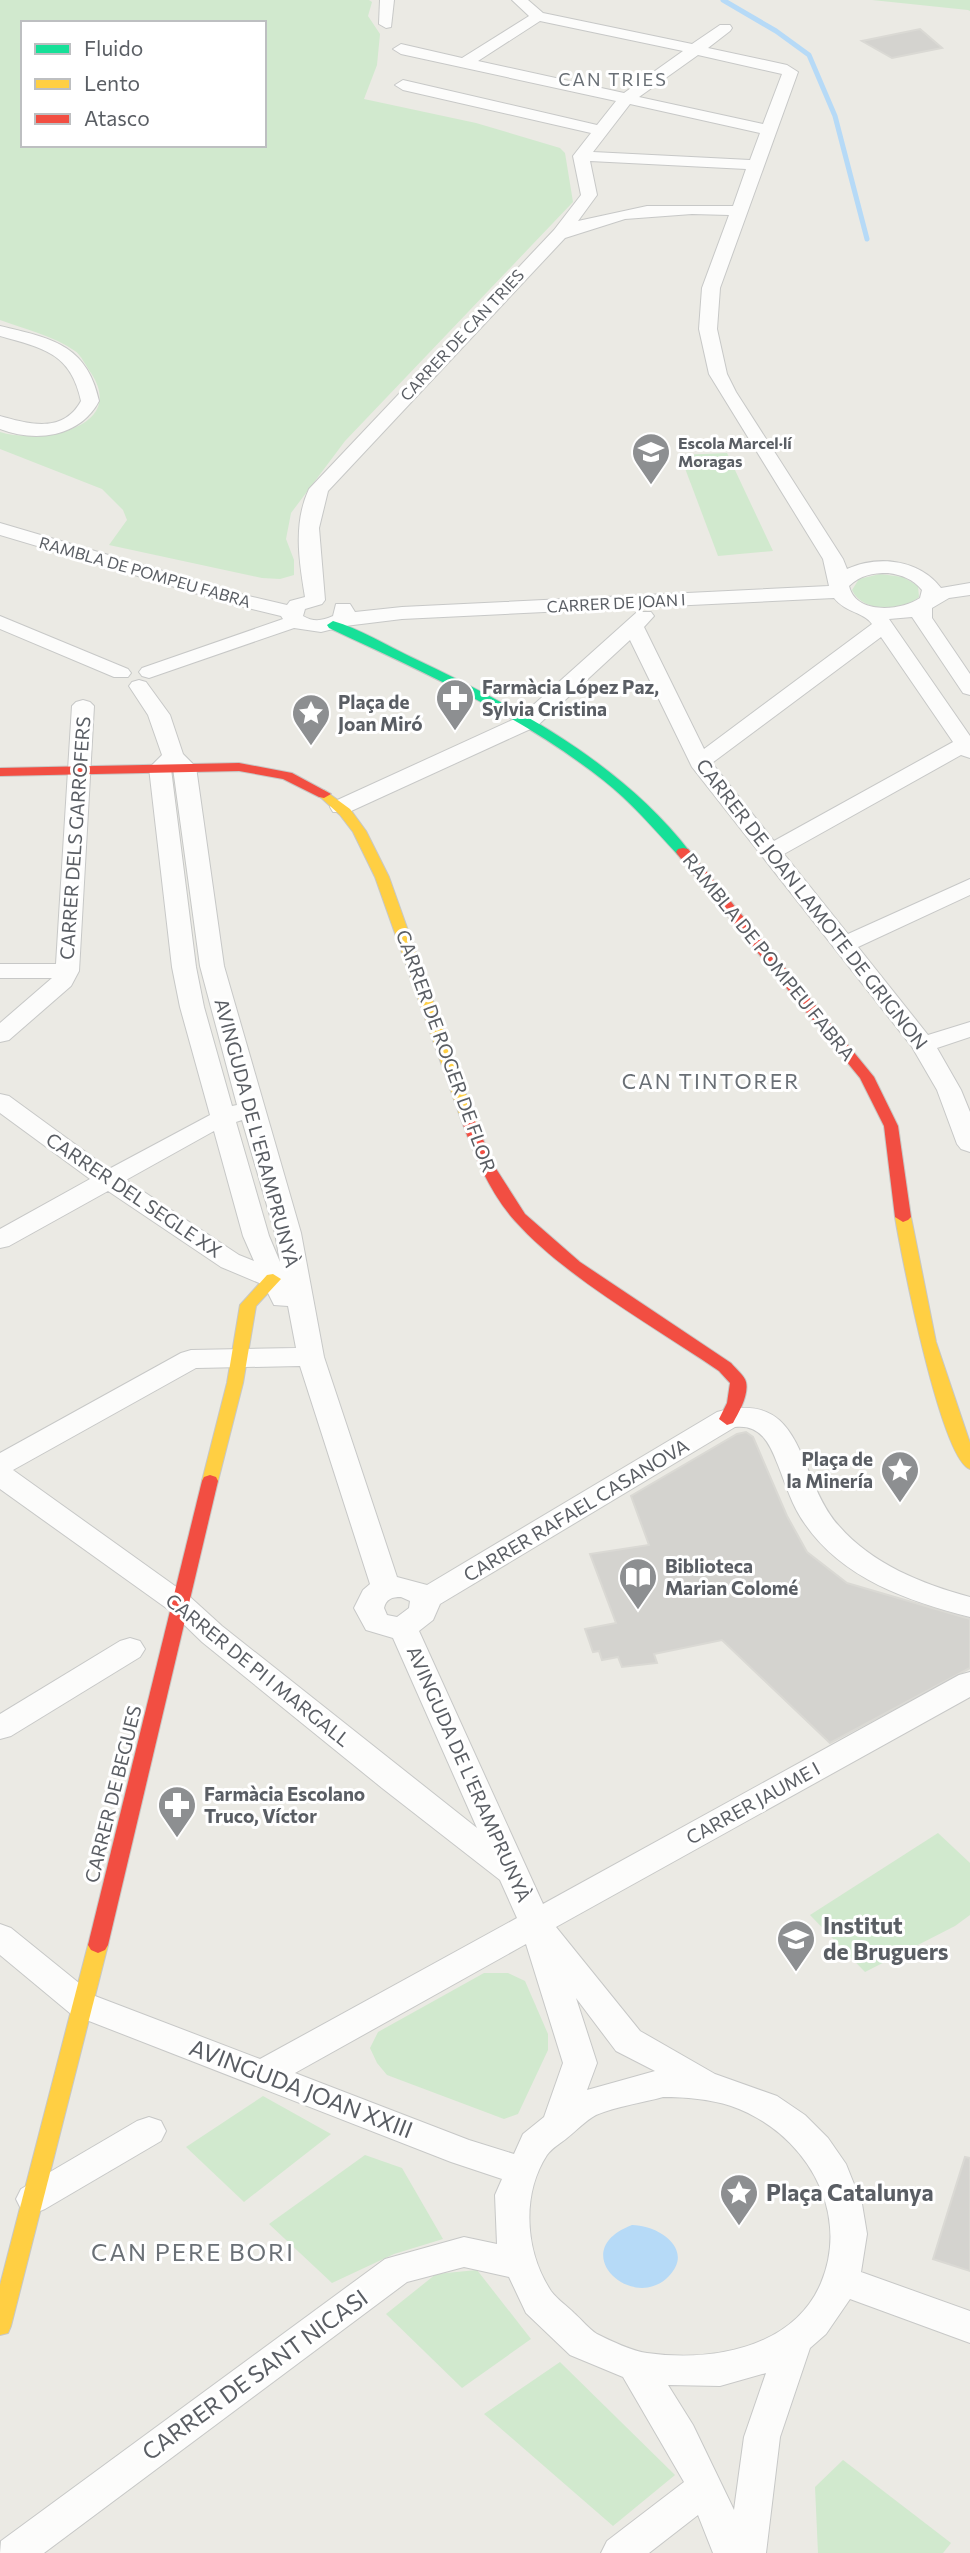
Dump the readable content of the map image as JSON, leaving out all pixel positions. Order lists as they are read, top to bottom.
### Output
{
  "streets": {
    "street": [
      "CARRER DE CAN TRIES",
      "RAMBLA DE POMPEU FABRA",
      "CARRER DE JOAN I",
      "CARRER DELS GARROFERS",
      "CARRER DE JOAN LAMOTE DE GRIGNON",
      "CARRER DE ROGER DE FLOR",
      "AVINGUDA DE L'ERAMPRUNYÀ",
      "CARRER DEL SEGLE XX",
      "CARRER RAFAEL CASANOVA",
      "CARRER DE PI I MARGALL",
      "CARRER DE BEGUES",
      "CARRER JAUME I",
      "AVINGUDA JOAN XXIII",
      "CARRER DE SANT NICASI"
    ]
  },
  "crossings": [
    ["RAMBLA DE POMPEU FABRA", "CARRER DE JOAN I"],
    ["CARRER DELS GARROFERS", "CARRER DE ROGER DE FLOR"],
    ["CARRER DE ROGER DE FLOR", "AVINGUDA DE L'ERAMPRUNYÀ"],
    ["CARRER DE ROGER DE FLOR", "CARRER RAFAEL CASANOVA"],
    ["AVINGUDA DE L'ERAMPRUNYÀ", "CARRER DEL SEGLE XX"],
    ["AVINGUDA DE L'ERAMPRUNYÀ", "CARRER RAFAEL CASANOVA"],
    ["AVINGUDA DE L'ERAMPRUNYÀ", "CARRER DE PI I MARGALL"],
    ["AVINGUDA DE L'ERAMPRUNYÀ", "CARRER DE BEGUES"],
    ["AVINGUDA DE L'ERAMPRUNYÀ", "CARRER JAUME I"],
    ["CARRER DEL SEGLE XX", "CARRER DE BEGUES"],
    ["CARRER DE PI I MARGALL", "CARRER DE BEGUES"],
    ["CARRER DE BEGUES", "AVINGUDA JOAN XXIII"]
  ],
  "districts": ["CAN TRIES", "CAN TINTORER", "CAN PERE BORI"],
  "places": {
    "school or university": ["Escola Marcel·lí Moragas", "Institut de Bruguers"],
    "pharmacy": ["Farmàcia López Paz, Sylvia Cristina", "Farmàcia Escolano Truco, Víctor"],
    "place": ["Plaça de Joan Miró", "Plaça de la Minería", "Plaça Catalunya"],
    "library": ["Biblioteca Marian Colomé"]
  },
  "legend": ["Fluido", "Lento", "Atasco"]
}
